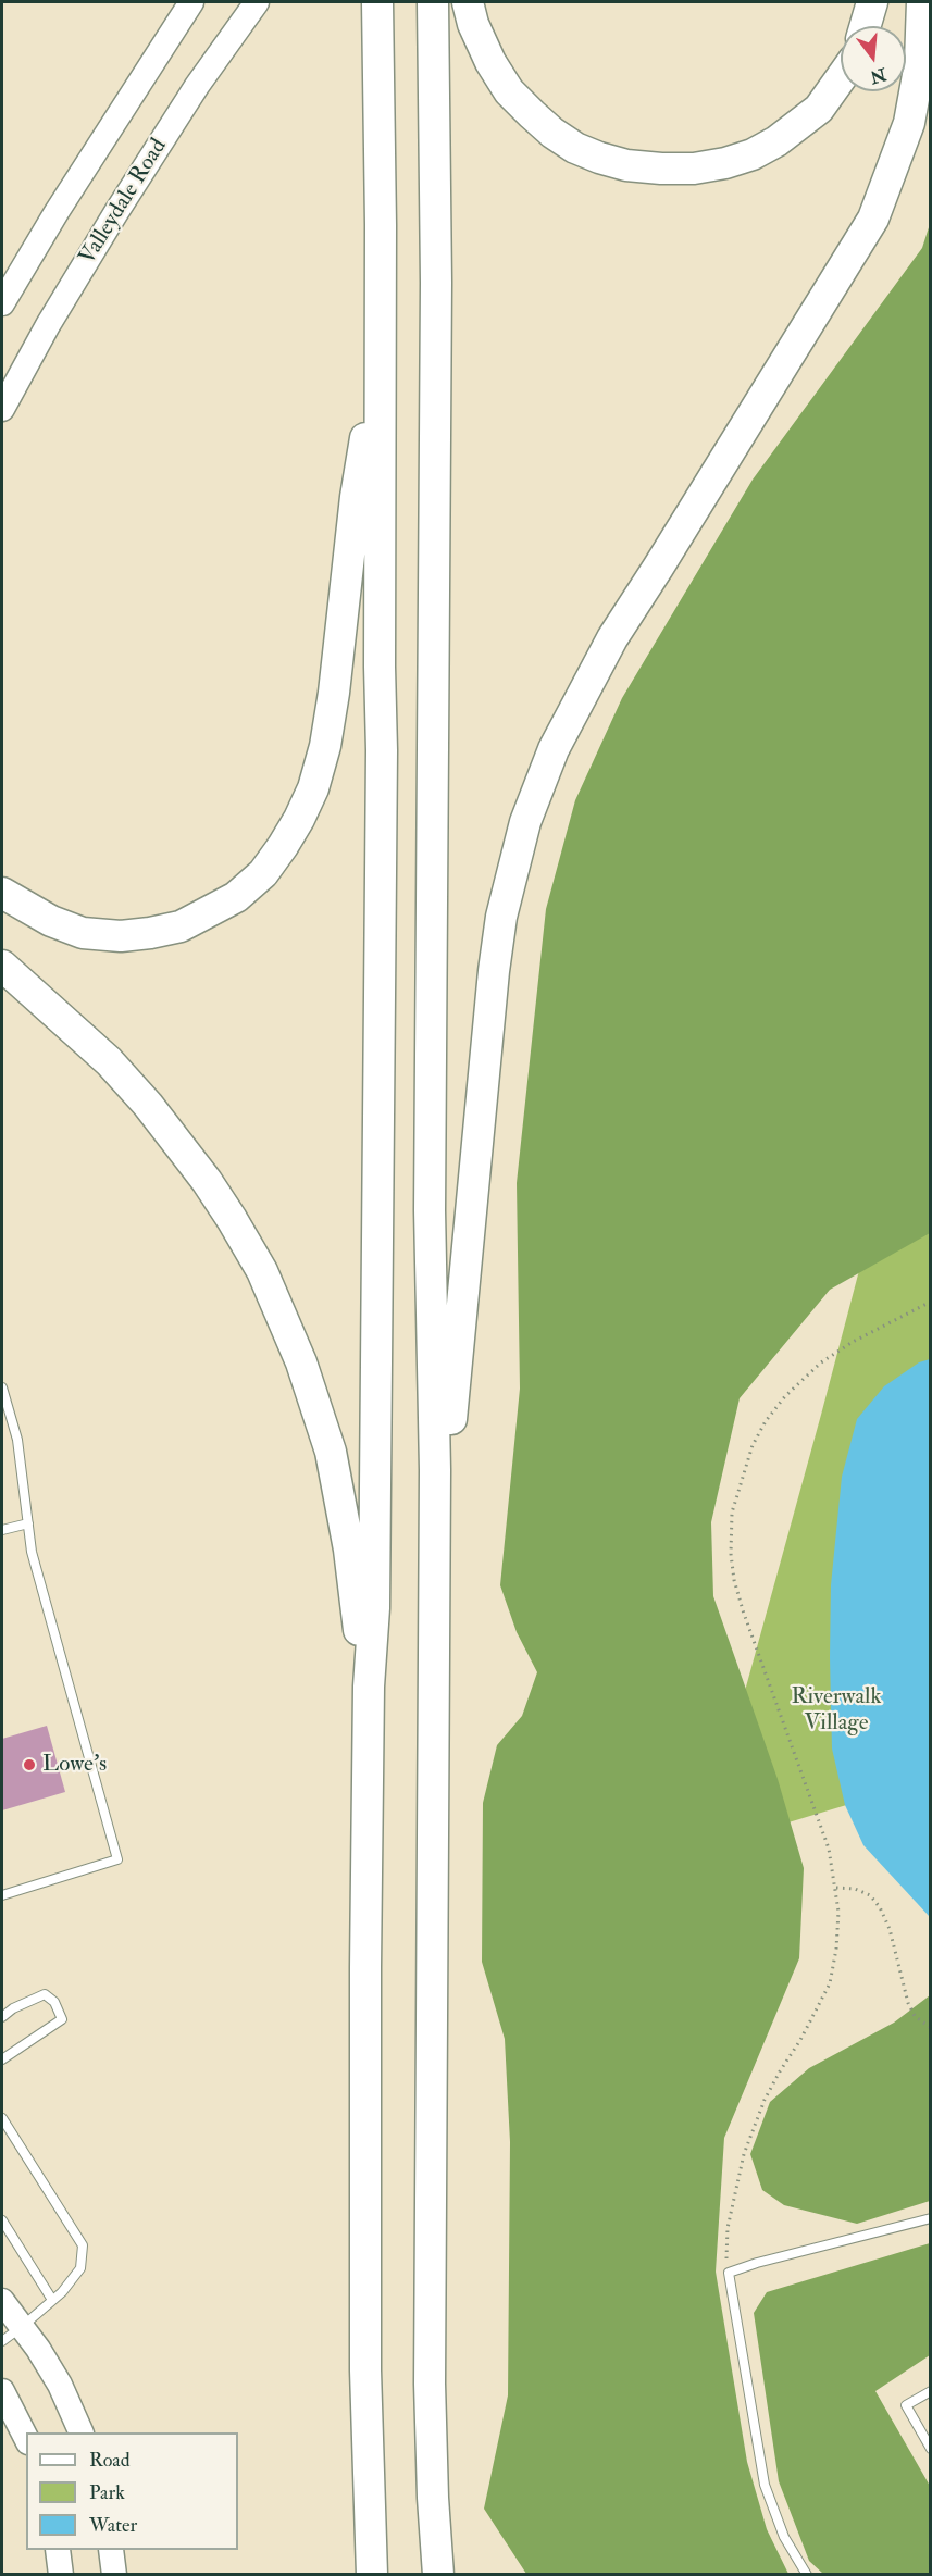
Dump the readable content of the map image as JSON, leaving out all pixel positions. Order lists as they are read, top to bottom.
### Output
{
  "streets": {
    "main road": ["Valleydale Road"]
  },
  "parks": ["Riverwalk Village"],
  "places": ["Lowe's"],
  "legend": ["Road", "Park", "Water"],
  "north": "bottom"
}
